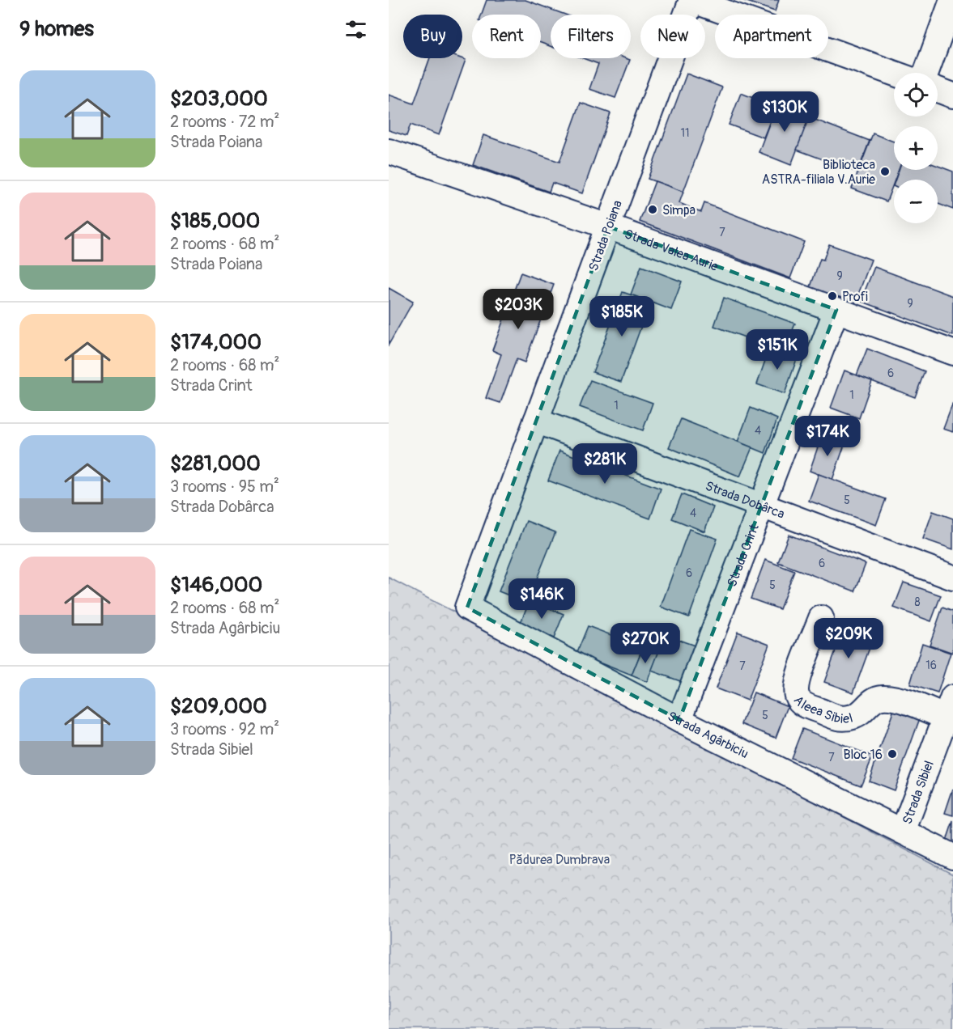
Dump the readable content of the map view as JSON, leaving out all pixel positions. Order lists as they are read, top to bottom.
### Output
{
  "streets": {
    "street": [
      "Strada Poiana",
      "Strada Valea Aurie",
      "Strada Dobârca",
      "Strada Crint",
      "Aleea Sibiel",
      "Strada Agârbiciu",
      "Strada Sibiel"
    ]
  },
  "crossings": [
    ["Strada Poiana", "Strada Valea Aurie"],
    ["Strada Poiana", "Strada Dobârca"],
    ["Strada Poiana", "Strada Agârbiciu"],
    ["Strada Valea Aurie", "Strada Crint"],
    ["Strada Dobârca", "Strada Crint"],
    ["Strada Crint", "Strada Agârbiciu"],
    ["Aleea Sibiel", "Strada Sibiel"],
    ["Strada Agârbiciu", "Strada Sibiel"]
  ],
  "parks": ["Pădurea Dumbrava"],
  "places": [
    "Biblioteca ASTRA-filiala V.Aurie",
    "Simpa",
    "Profi",
    "Bloc 16"
  ],
  "house_numbers": [
    "11",
    "7",
    "9",
    "9",
    "6",
    "1",
    "1",
    "4",
    "5",
    "4",
    "6",
    "6",
    "5",
    "8",
    "16",
    "7",
    "5",
    "7"
  ],
  "page": {
    "heading": "9 homes",
    "chip": [
      "Buy",
      "Rent",
      "Filters",
      "New",
      "Apartment"
    ],
    "list": [
      {
        "name": "$203,000",
        "note": "2 rooms · 72 m² · Strada Poiana"
      },
      {
        "name": "$185,000",
        "note": "2 rooms · 68 m² · Strada Poiana"
      },
      {
        "name": "$174,000",
        "note": "2 rooms · 68 m² · Strada Crint"
      },
      {
        "name": "$281,000",
        "note": "3 rooms · 95 m² · Strada Dobârca"
      },
      {
        "name": "$146,000",
        "note": "2 rooms · 68 m² · Strada Agârbiciu"
      },
      {
        "name": "$209,000",
        "note": "3 rooms · 92 m² · Strada Sibiel"
      }
    ],
    "map_buttons": ["+", "−"],
    "price": [
      "$130K",
      "$203K",
      "$185K",
      "$151K",
      "$174K",
      "$281K",
      "$146K",
      "$209K",
      "$270K"
    ]
  }
}
